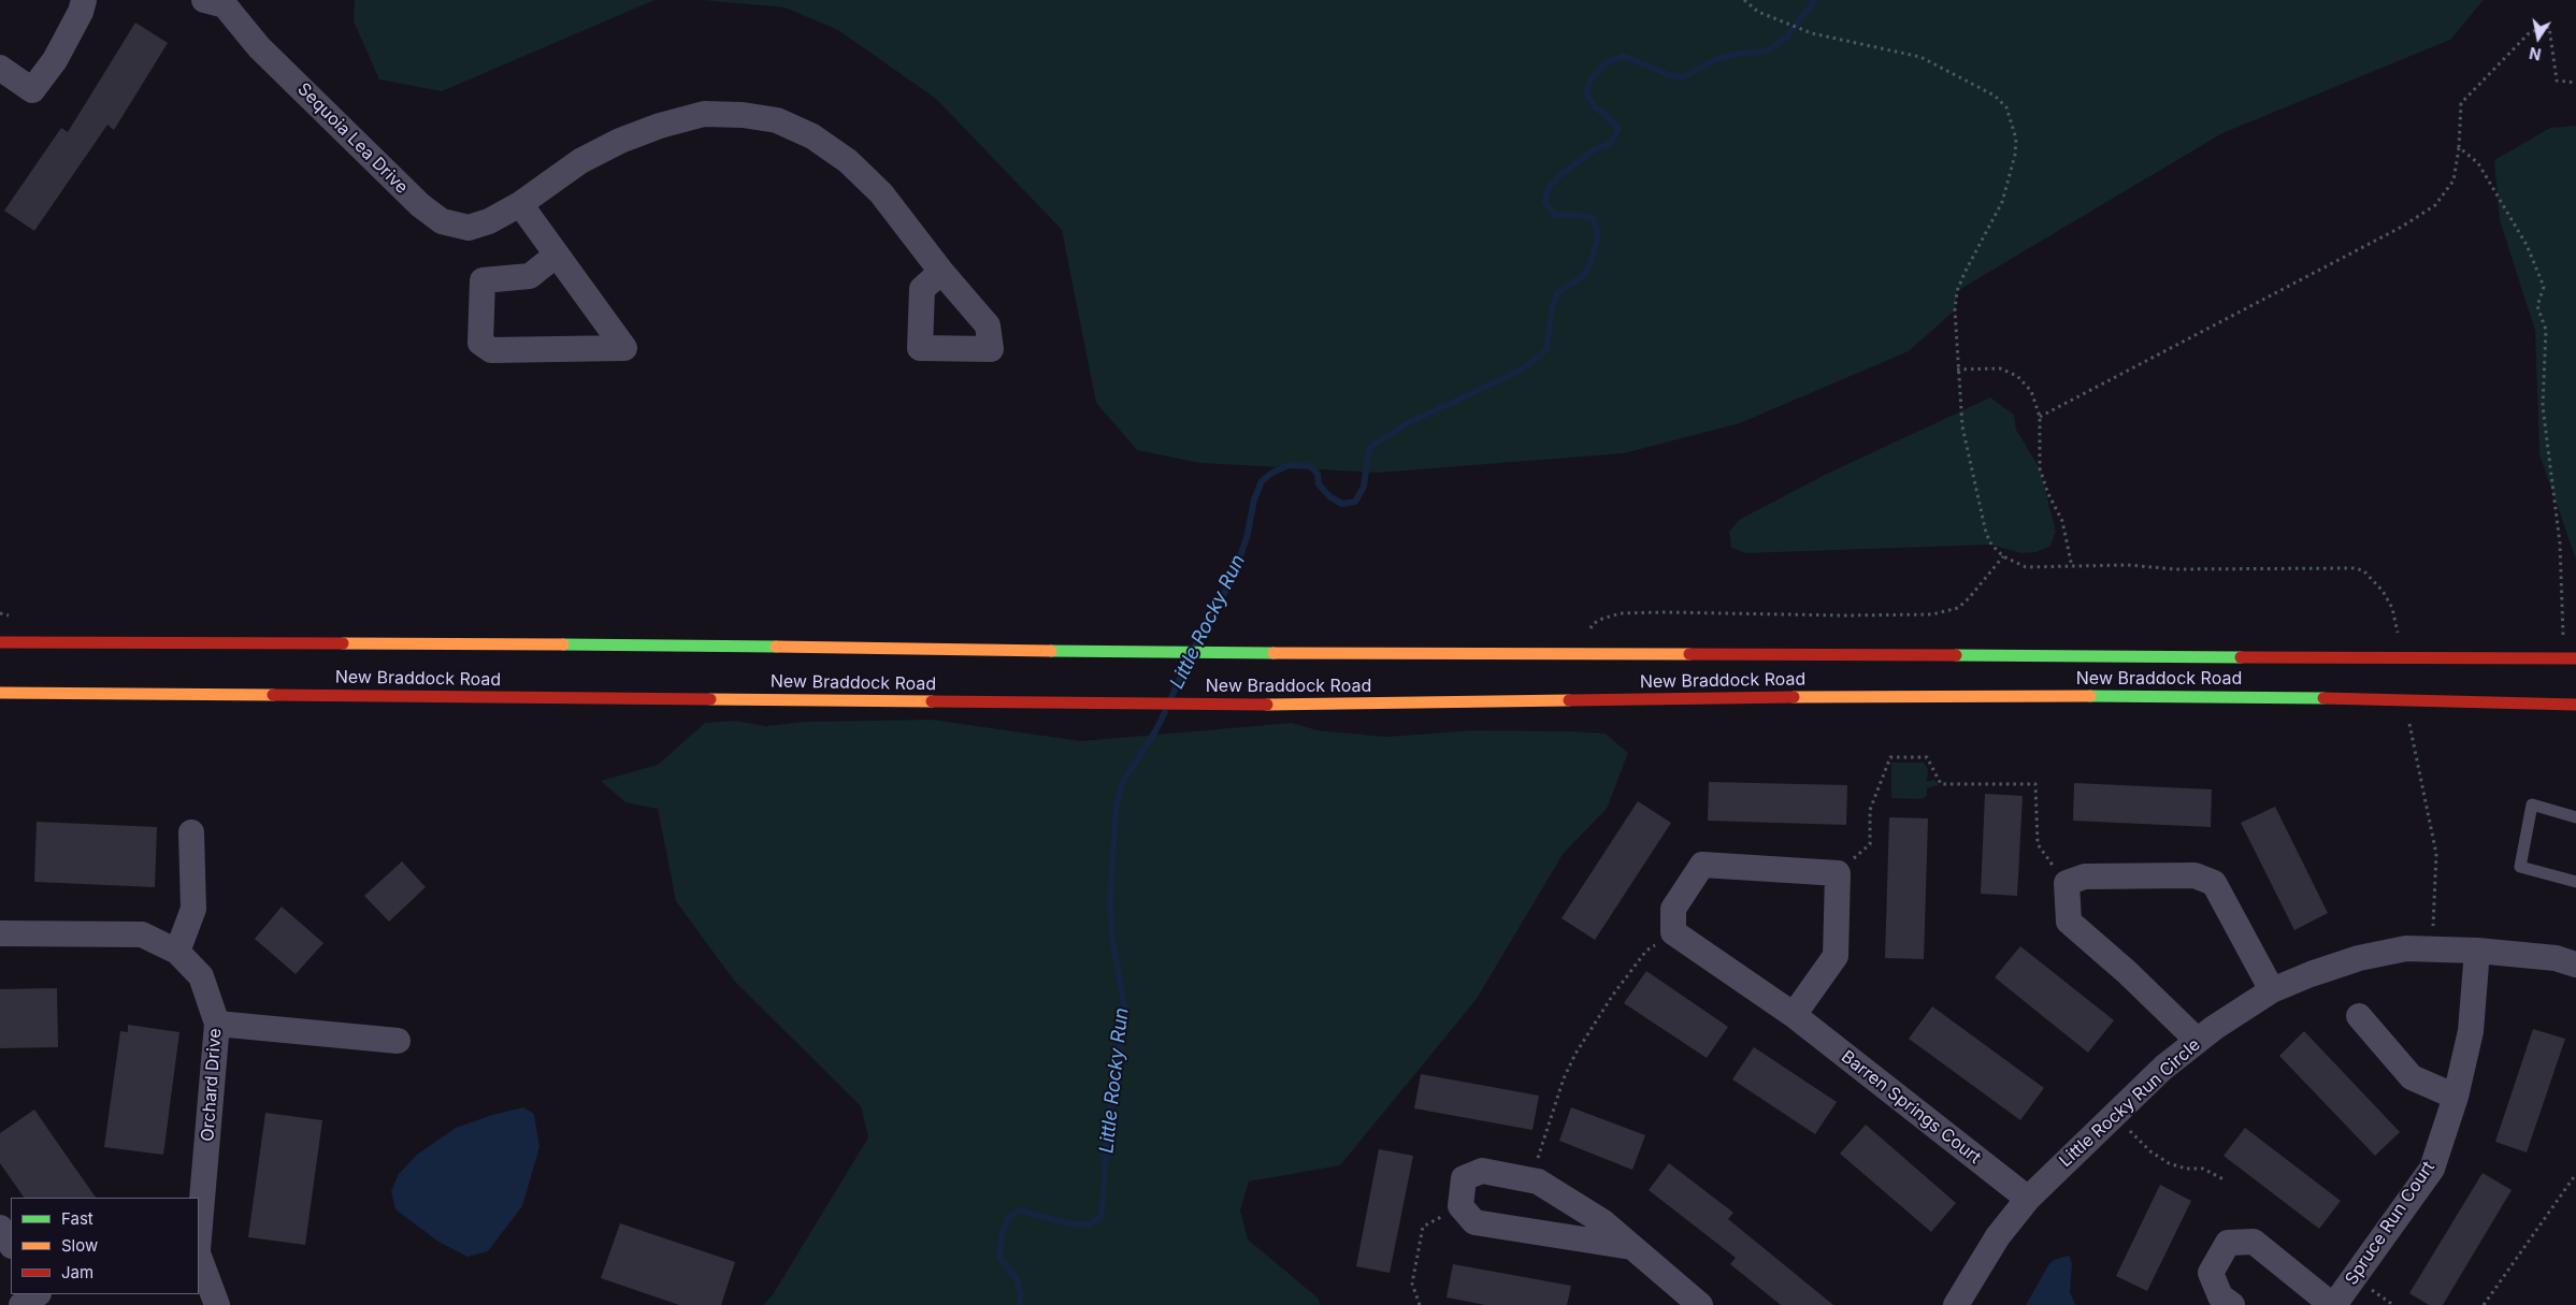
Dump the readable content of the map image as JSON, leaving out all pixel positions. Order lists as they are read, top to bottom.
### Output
{
  "streets": {
    "main road": ["New Braddock Road"],
    "street": [
      "Sequoia Lea Drive",
      "Orchard Drive",
      "Little Rocky Run Circle",
      "Barren Springs Court",
      "Spruce Run Court"
    ]
  },
  "crossings": [
    ["Little Rocky Run Circle", "Barren Springs Court"],
    ["Little Rocky Run Circle", "Spruce Run Court"]
  ],
  "water": ["Little Rocky Run"],
  "legend": ["Fast", "Slow", "Jam"],
  "north": "bottom"
}
